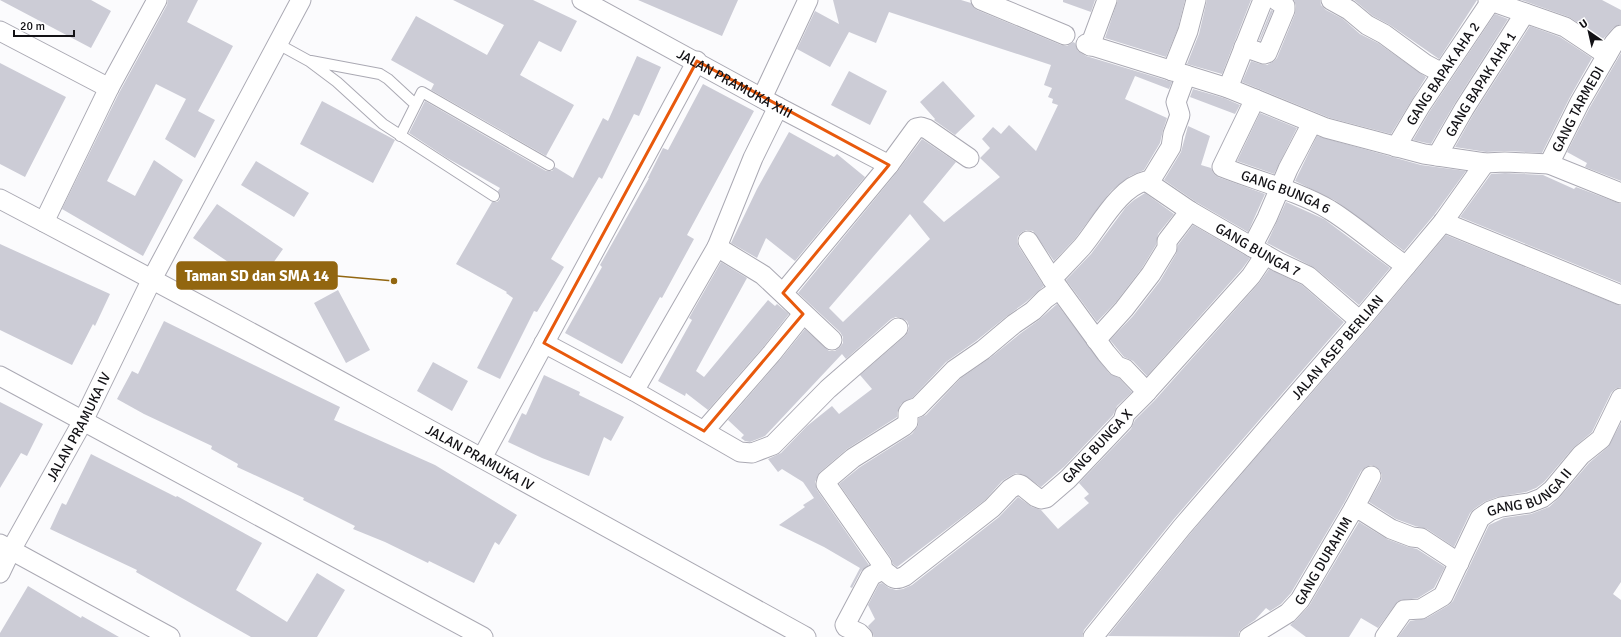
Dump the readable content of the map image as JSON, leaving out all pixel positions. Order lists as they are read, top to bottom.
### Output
{
  "streets": {
    "street": [
      "GANG BAPAK AHA 2",
      "JALAN PRAMUKA XIII",
      "GANG BAPAK AHA 1",
      "GANG TARMEDI",
      "GANG BUNGA 6",
      "GANG BUNGA 7",
      "JALAN ASEP BERLIAN",
      "JALAN PRAMUKA IV",
      "GANG BUNGA X",
      "GANG BUNGA II",
      "GANG DURAHIM"
    ]
  },
  "crossings": [
    ["GANG BUNGA 6", "JALAN ASEP BERLIAN"],
    ["GANG BUNGA 6", "GANG BUNGA X"],
    ["GANG BUNGA 7", "JALAN ASEP BERLIAN"],
    ["GANG BUNGA 7", "GANG BUNGA X"],
    ["GANG BUNGA II", "GANG DURAHIM"]
  ],
  "places": ["Taman SD dan SMA 14"],
  "scale_bar": "20 m",
  "north": "top left"
}
